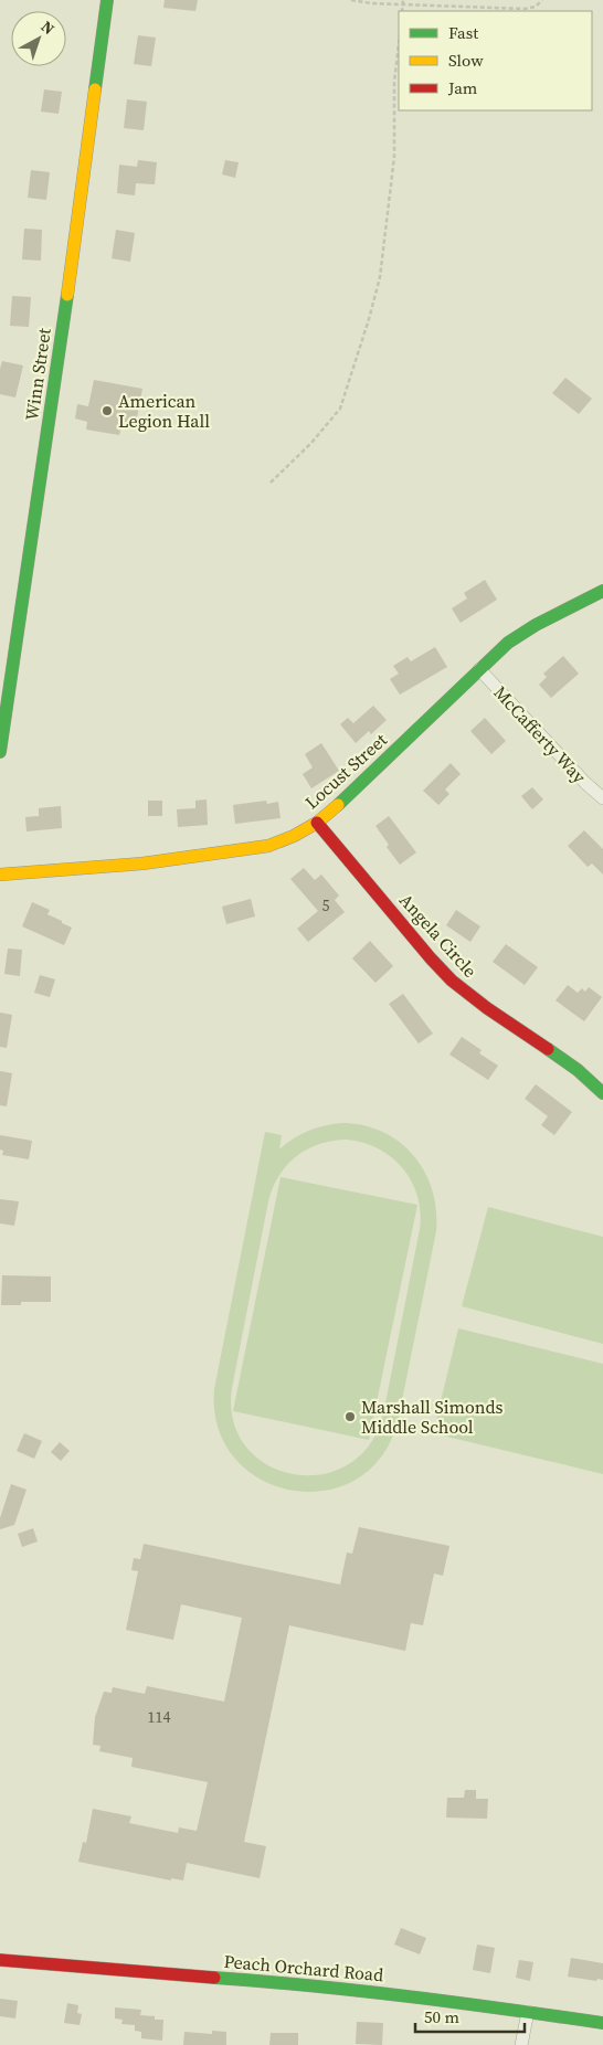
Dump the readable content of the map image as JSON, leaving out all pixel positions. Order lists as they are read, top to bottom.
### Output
{
  "streets": {
    "street": [
      "Winn Street",
      "McCafferty Way",
      "Locust Street",
      "Angela Circle",
      "Peach Orchard Road"
    ]
  },
  "crossings": [
    ["McCafferty Way", "Locust Street"],
    ["Locust Street", "Angela Circle"]
  ],
  "places": ["American Legion Hall", "Marshall Simonds Middle School"],
  "house_numbers": ["5", "114"],
  "legend": ["Fast", "Slow", "Jam"],
  "scale_bar": "50 m",
  "north": "top right"
}
